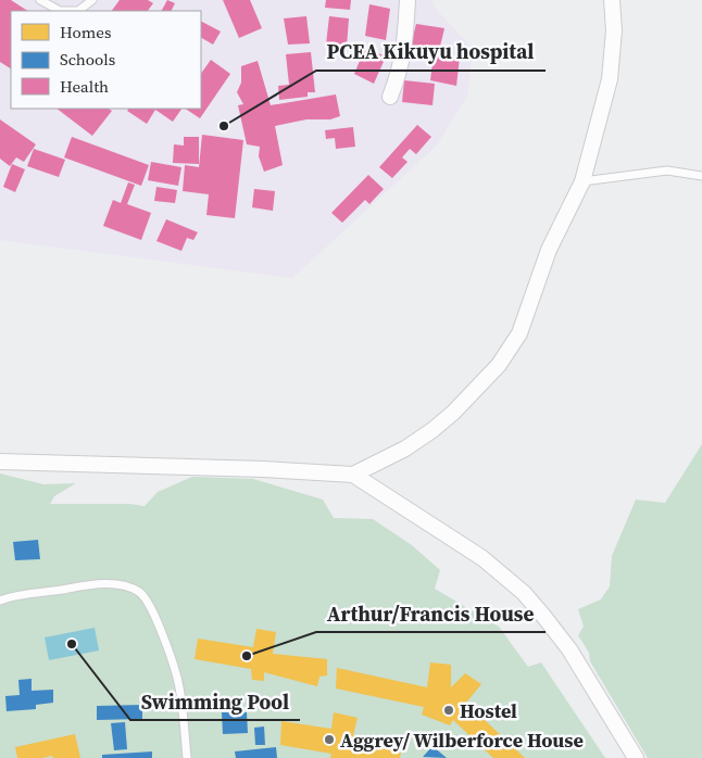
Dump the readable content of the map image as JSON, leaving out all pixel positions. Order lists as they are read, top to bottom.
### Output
{
  "places": [
    "PCEA Kikuyu hospital",
    "Swimming Pool",
    "Arthur/Francis House",
    "Hostel",
    "Aggrey/ Wilberforce House"
  ],
  "legend": ["Homes", "Schools", "Health"]
}
